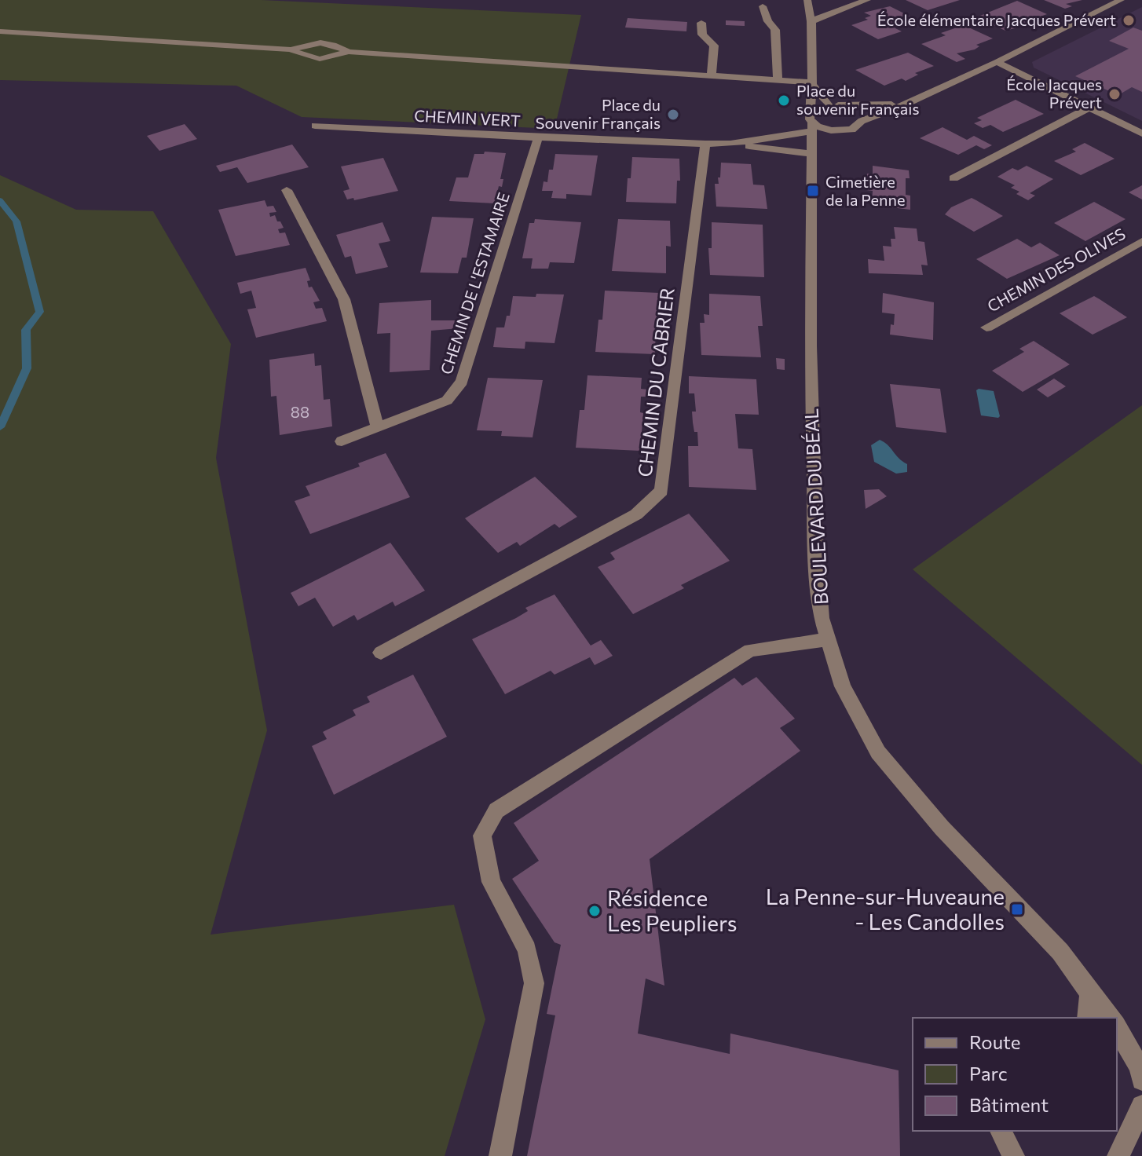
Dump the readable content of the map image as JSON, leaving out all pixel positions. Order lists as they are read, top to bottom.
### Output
{
  "streets": {
    "street": [
      "CHEMIN VERT",
      "CHEMIN DES OLIVES",
      "CHEMIN DE L'ESTAMAIRE",
      "CHEMIN DU CABRIER",
      "BOULEVARD DU BÉAL"
    ]
  },
  "crossings": [
    ["CHEMIN VERT", "CHEMIN DE L'ESTAMAIRE"],
    ["CHEMIN VERT", "CHEMIN DU CABRIER"],
    ["CHEMIN VERT", "BOULEVARD DU BÉAL"]
  ],
  "places": {
    "other": [
      "École élémentaire Jacques Prévert",
      "École Jacques Prévert",
      "Place du souvenir Français",
      "Place du Souvenir Français",
      "Résidence Les Peupliers"
    ],
    "transit": ["Cimetière de la Penne", "La Penne-sur-Huveaune - Les Candolles"]
  },
  "house_numbers": ["88"],
  "legend": ["Route", "Parc", "Bâtiment"]
}
